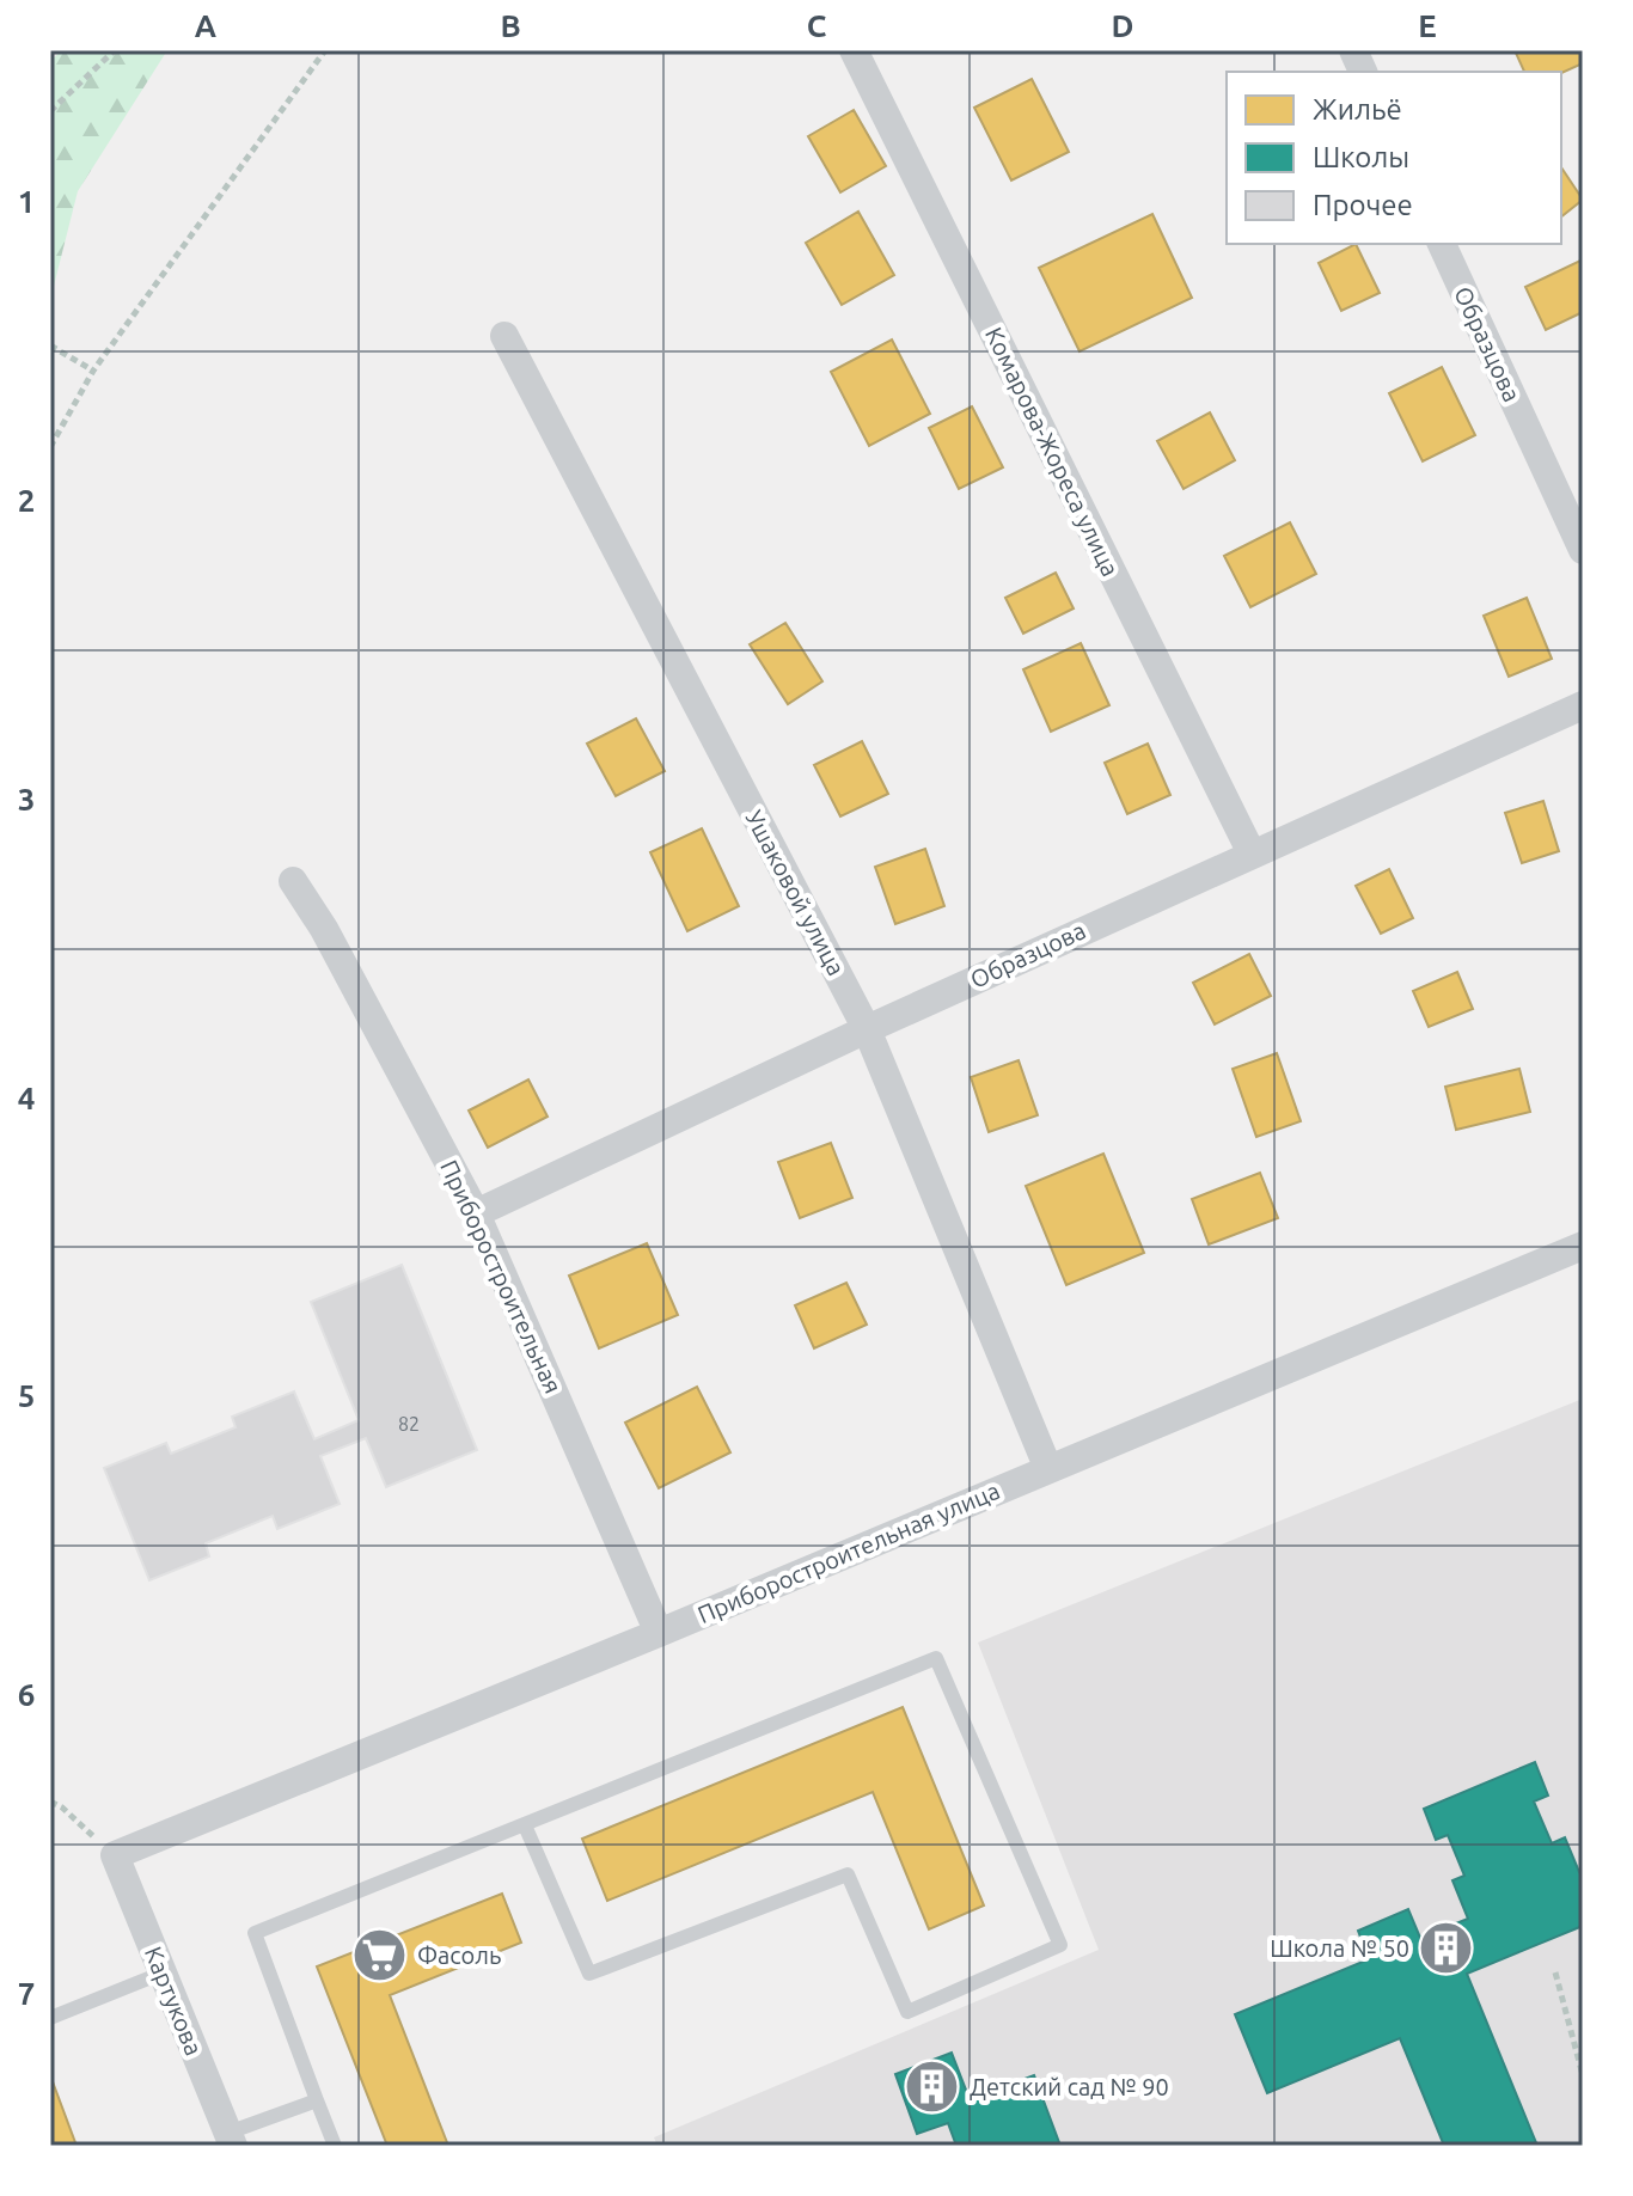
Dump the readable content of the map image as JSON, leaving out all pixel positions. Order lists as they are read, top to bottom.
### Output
{
  "streets": {
    "street": [
      "Образцова",
      "Комарова-Жореса улица",
      "Ушаковой улица",
      "Приборостроительная",
      "Приборостроительная улица",
      "Картукова"
    ]
  },
  "crossings": [
    ["Образцова", "Комарова-Жореса улица"],
    ["Образцова", "Ушаковой улица"],
    ["Образцова", "Приборостроительная"],
    ["Ушаковой улица", "Приборостроительная улица"],
    ["Приборостроительная", "Приборостроительная улица"],
    ["Приборостроительная улица", "Картукова"]
  ],
  "places": {
    "building": ["Школа № 50", "Детский сад № 90"],
    "supermarket": ["Фасоль"]
  },
  "house_numbers": ["82"],
  "legend": ["Жильё", "Школы", "Прочее"],
  "grid": {
    "columns": [
      "A",
      "B",
      "C",
      "D",
      "E"
    ],
    "rows": [
      "1",
      "2",
      "3",
      "4",
      "5",
      "6",
      "7"
    ]
  }
}
